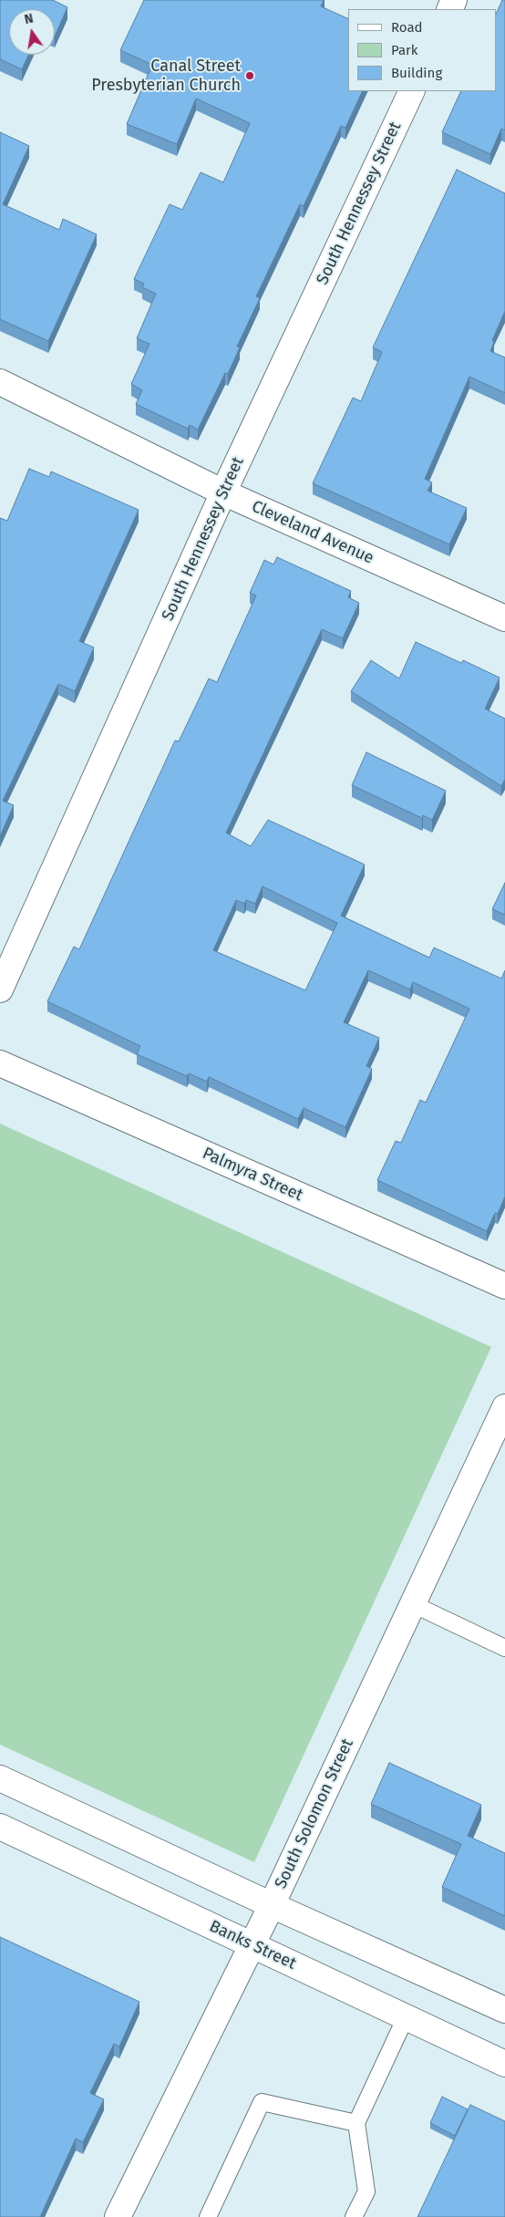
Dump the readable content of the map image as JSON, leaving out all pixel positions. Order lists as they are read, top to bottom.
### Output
{
  "streets": {
    "street": [
      "South Hennessey Street",
      "Cleveland Avenue",
      "Palmyra Street",
      "South Solomon Street",
      "Banks Street"
    ]
  },
  "crossings": [
    ["South Hennessey Street", "Cleveland Avenue"],
    ["South Solomon Street", "Banks Street"]
  ],
  "places": ["Canal Street Presbyterian Church"],
  "legend": ["Road", "Park", "Building"],
  "north": "top"
}
